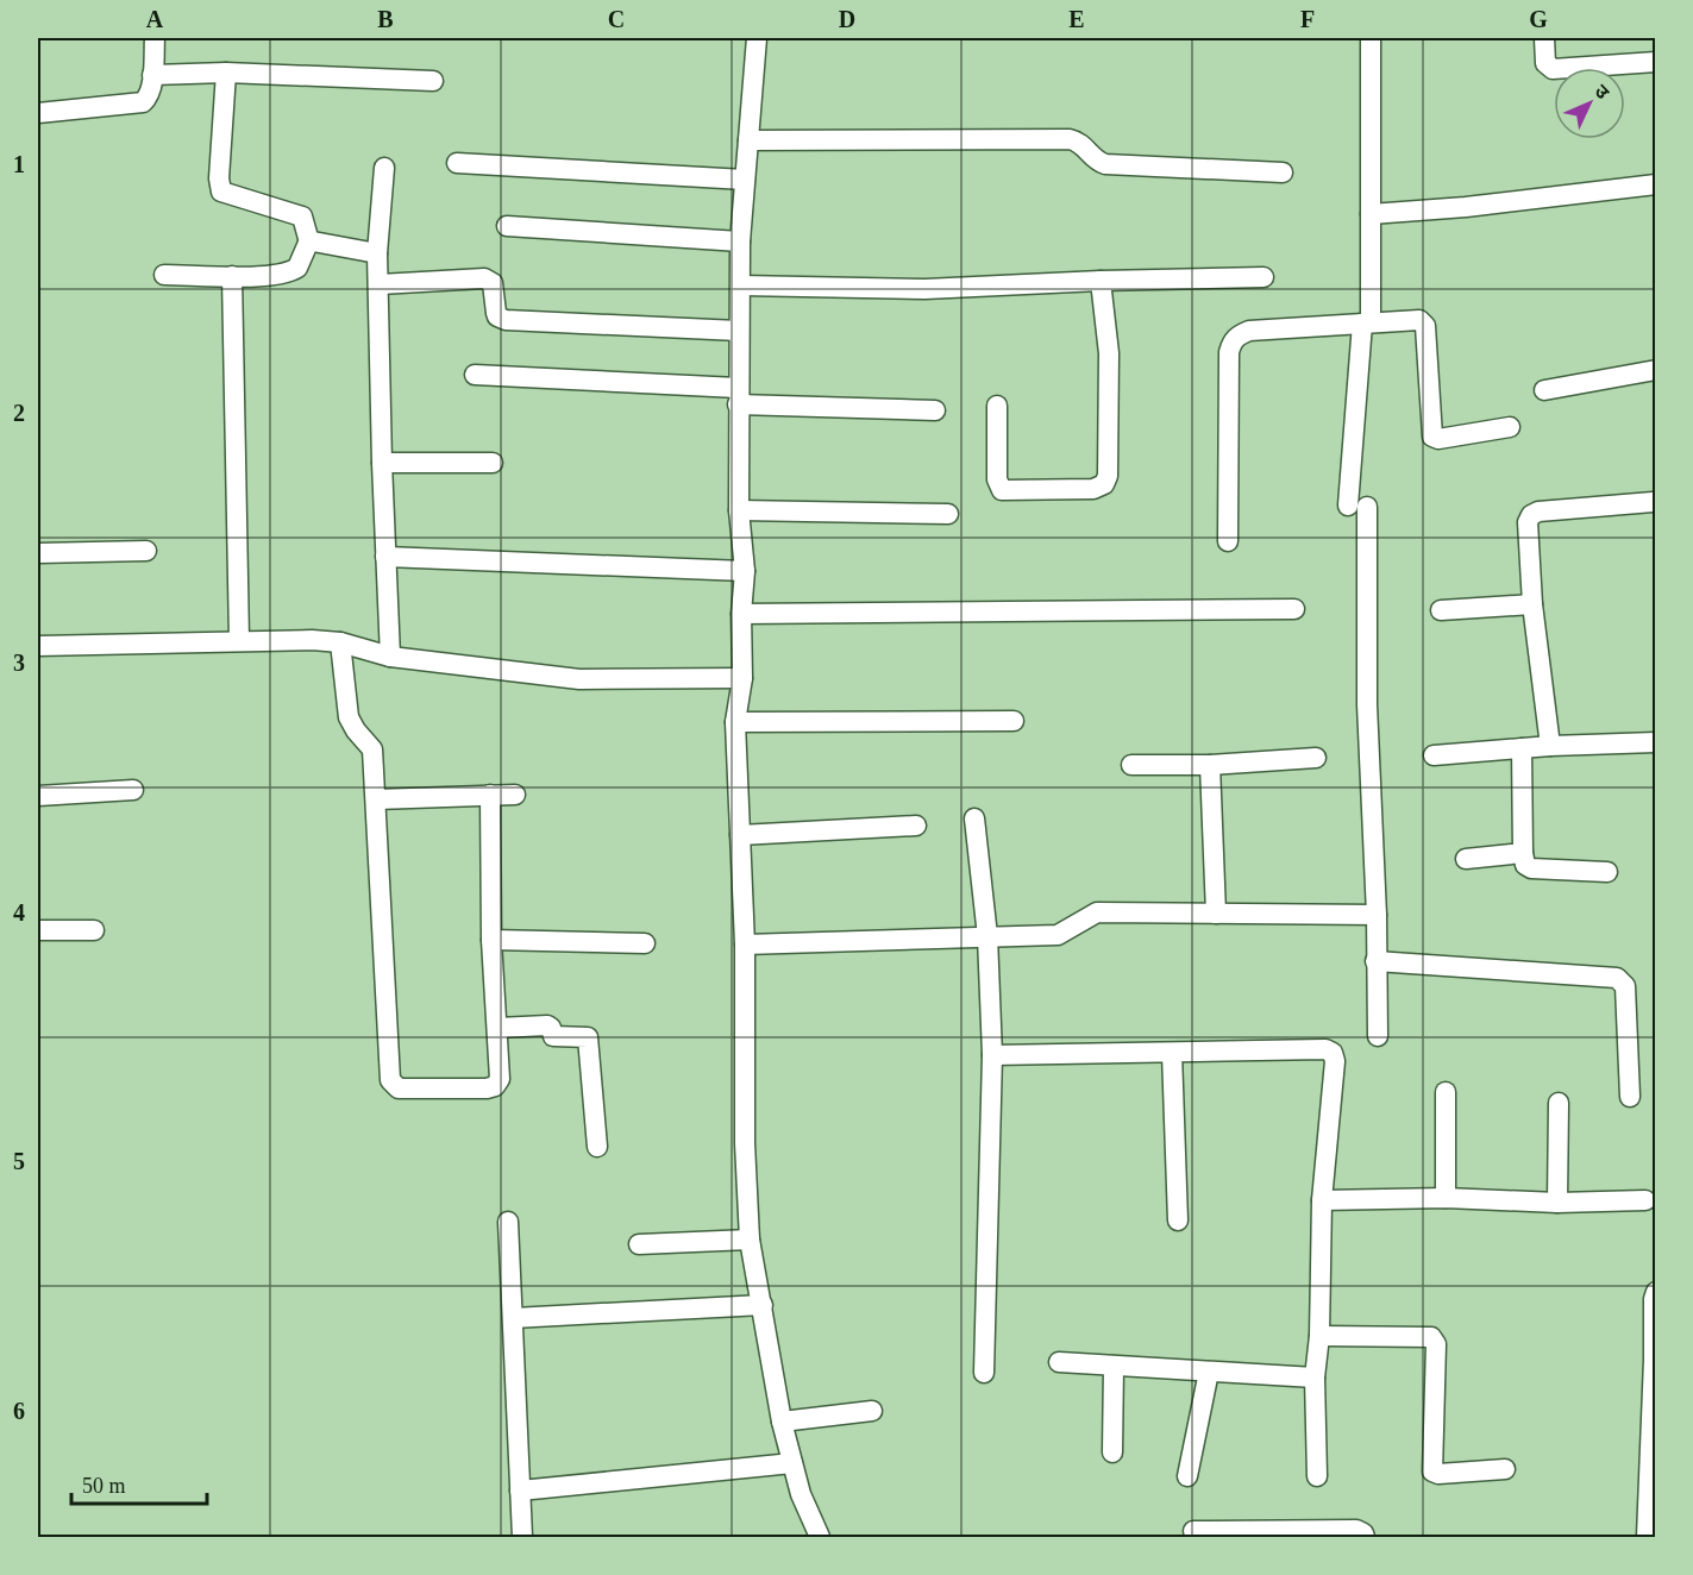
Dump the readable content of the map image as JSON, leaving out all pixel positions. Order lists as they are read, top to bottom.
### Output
{
  "scale_bar": "50 m",
  "north": "top right",
  "grid": {
    "columns": [
      "A",
      "B",
      "C",
      "D",
      "E",
      "F",
      "G"
    ],
    "rows": [
      "1",
      "2",
      "3",
      "4",
      "5",
      "6"
    ]
  }
}
